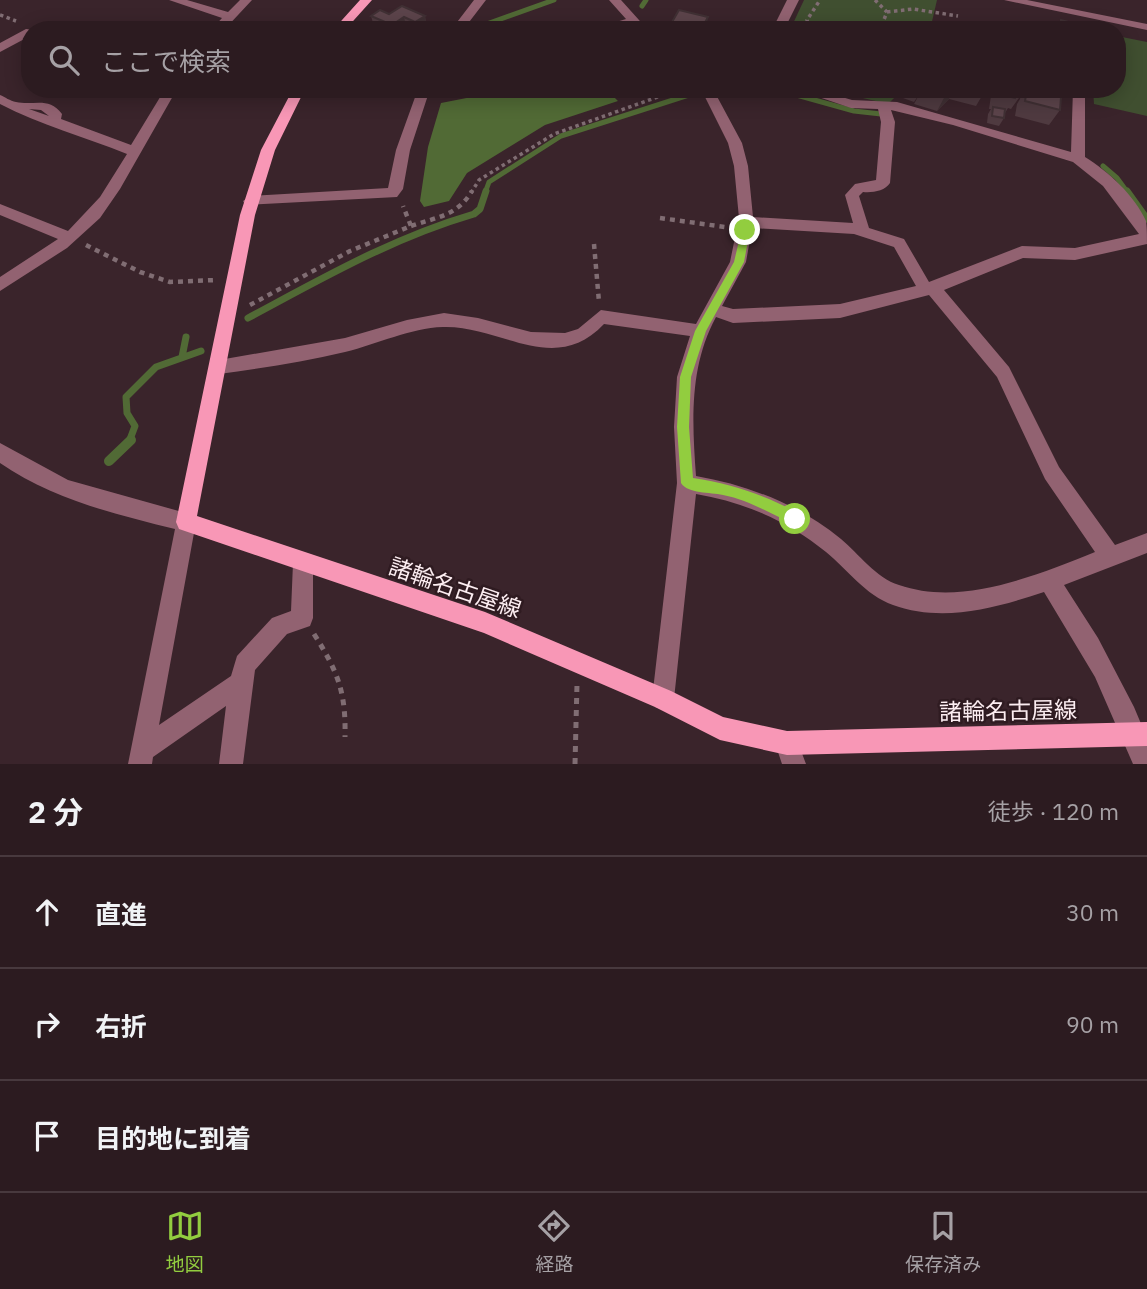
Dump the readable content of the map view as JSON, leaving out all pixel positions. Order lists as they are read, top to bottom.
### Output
{
  "streets": {
    "main road": ["諸輪名古屋線"]
  },
  "page": {
    "search": "ここで検索",
    "heading": ["2 分", "徒歩 · 120 m"],
    "list": [
      ["直進", "30 m"],
      ["右折", "90 m"],
      "目的地に到着"
    ],
    "nav": ["地図", "経路", "保存済み"]
  }
}
